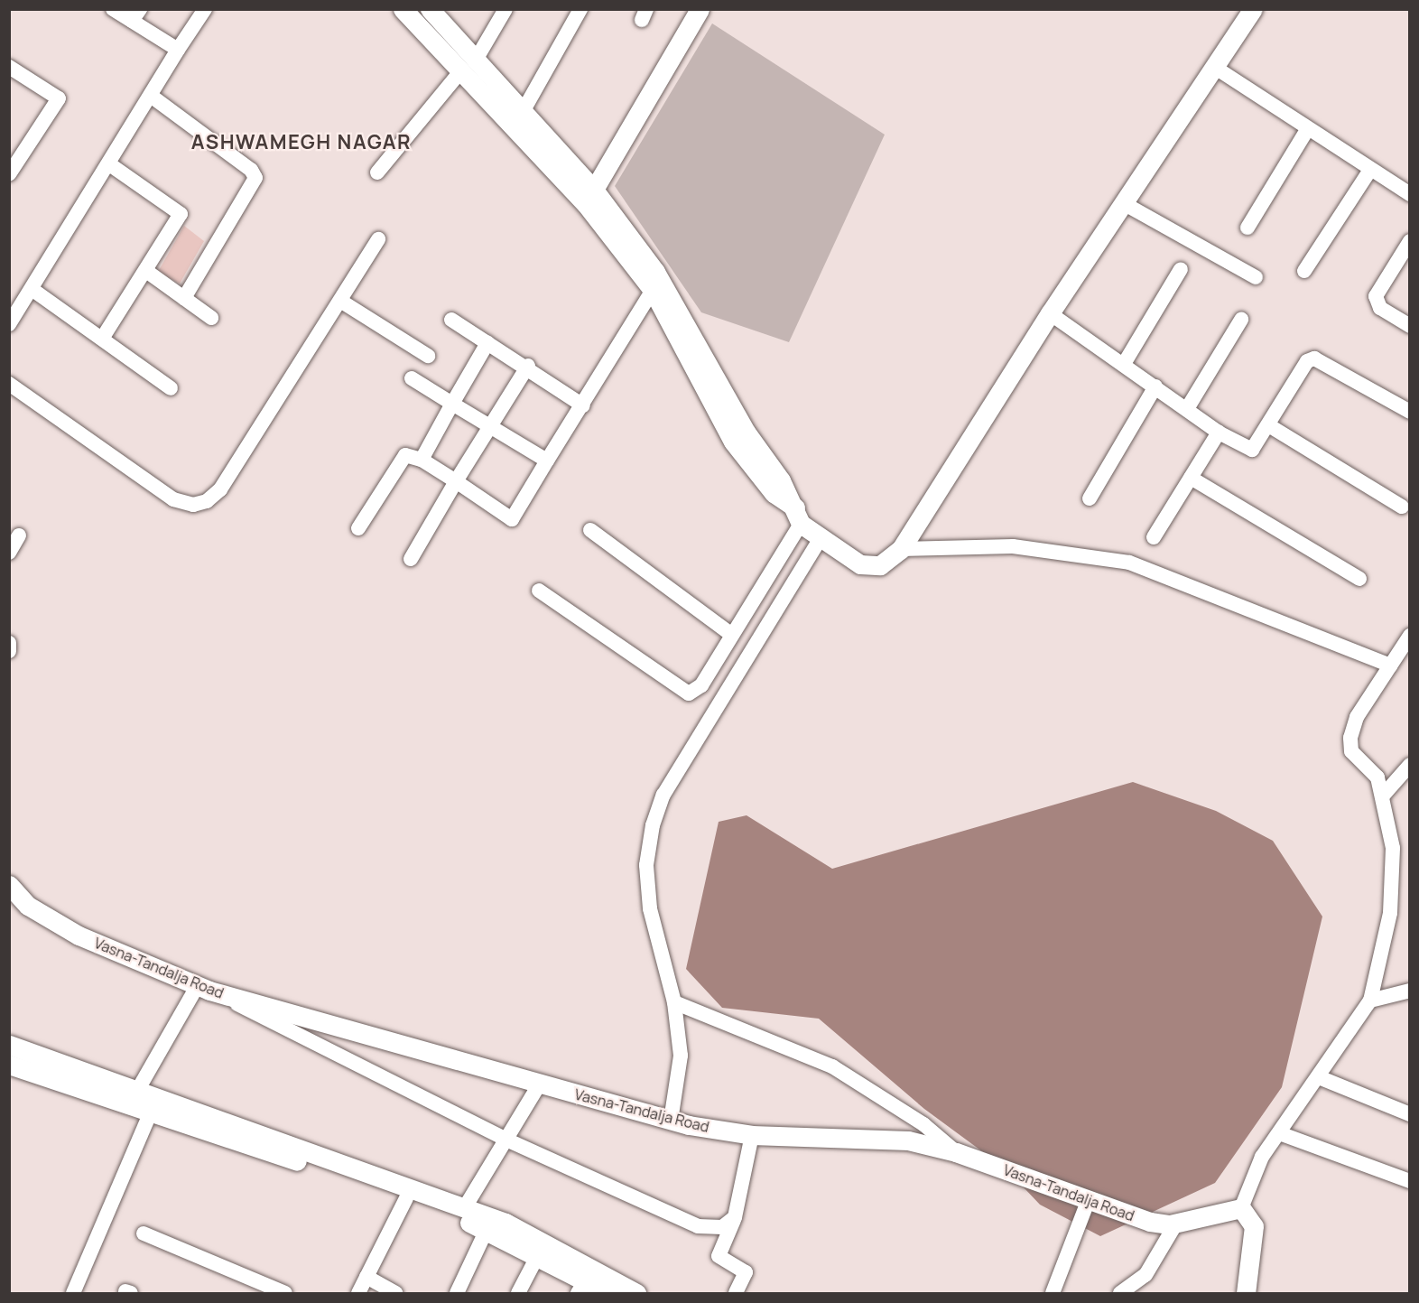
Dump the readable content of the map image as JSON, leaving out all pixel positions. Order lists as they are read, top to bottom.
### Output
{
  "streets": {
    "street": ["Vasna-Tandalja Road"]
  },
  "districts": ["ASHWAMEGH NAGAR"]
}
